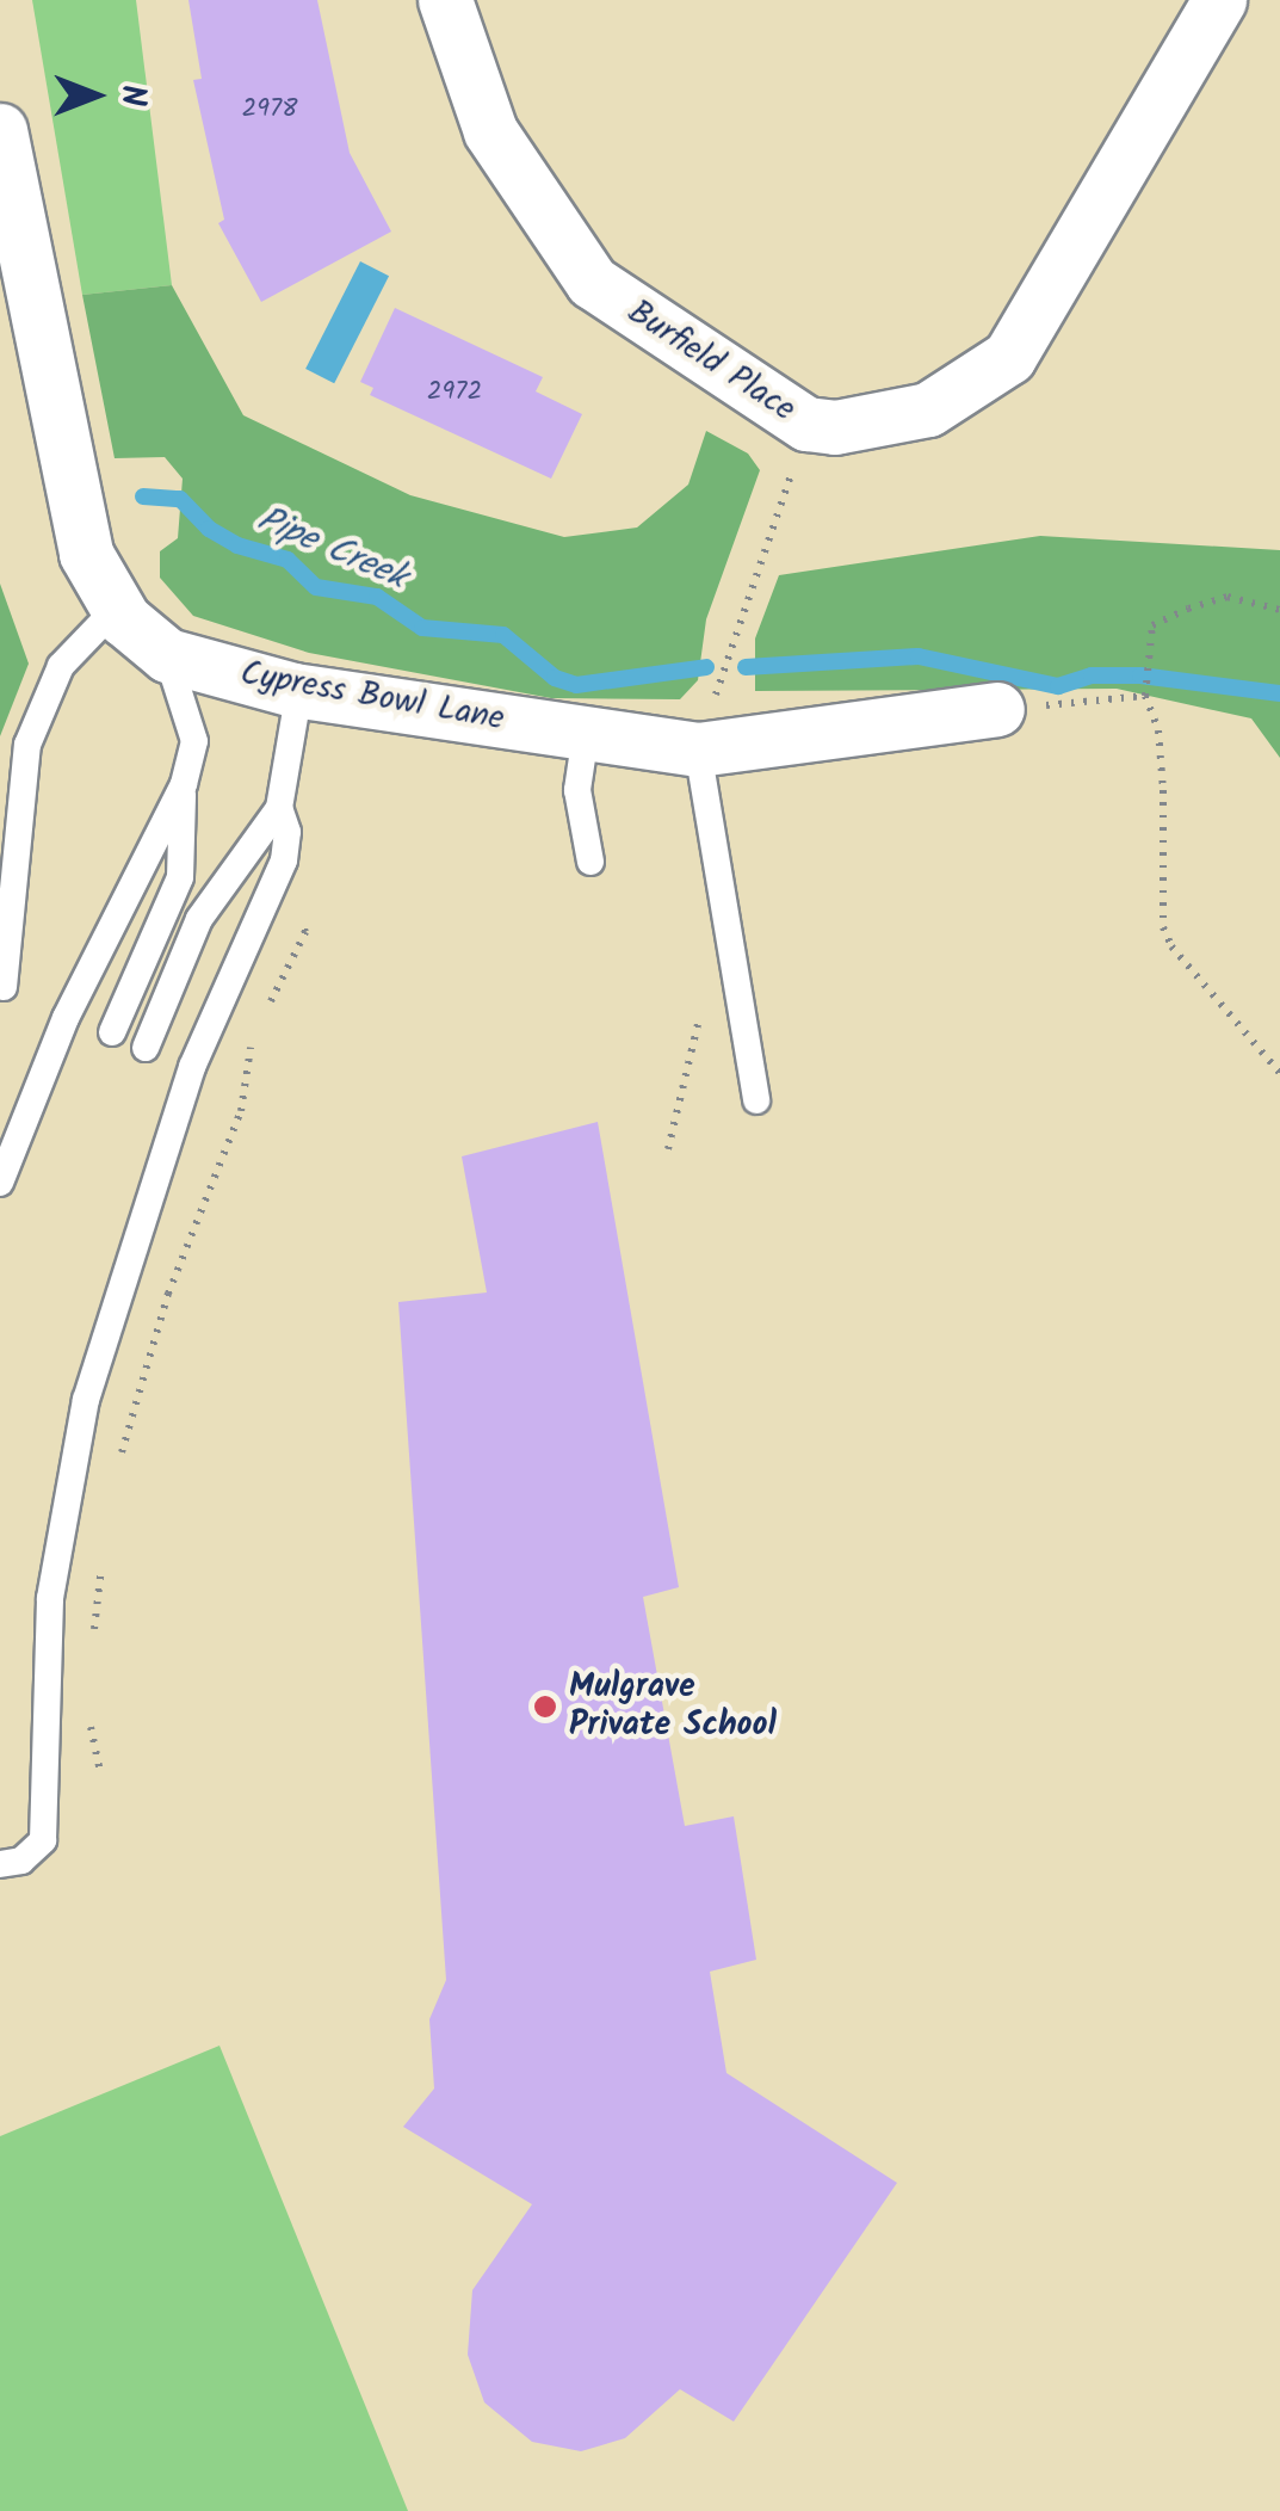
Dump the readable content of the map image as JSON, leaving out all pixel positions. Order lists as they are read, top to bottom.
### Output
{
  "streets": {
    "street": ["Burfield Place", "Cypress Bowl Lane"]
  },
  "water": ["Pipe Creek"],
  "places": ["Mulgrave Private School"],
  "house_numbers": ["2978", "2972"],
  "north": "right"
}
